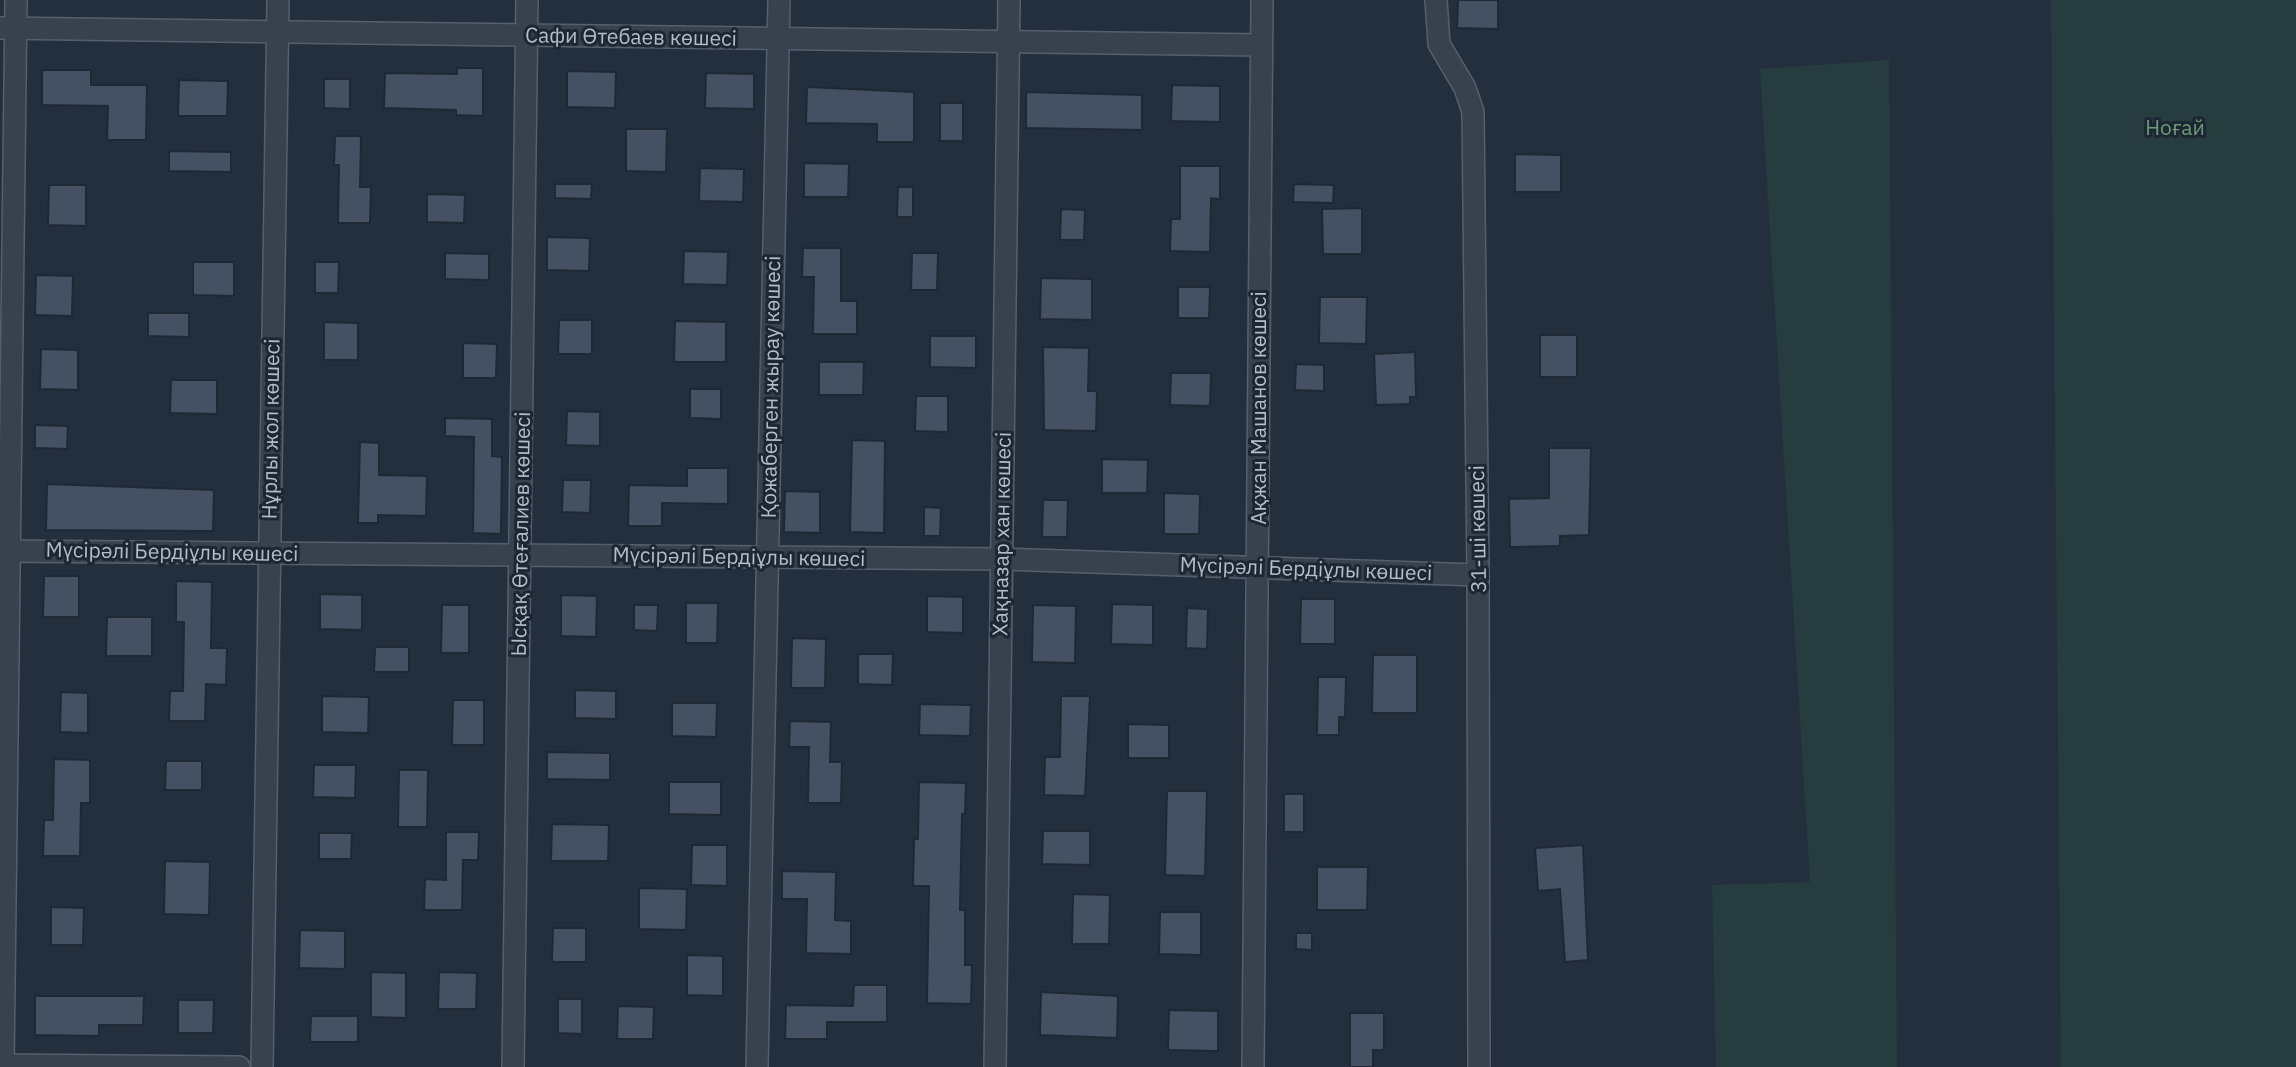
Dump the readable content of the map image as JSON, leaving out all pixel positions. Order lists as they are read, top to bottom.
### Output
{
  "streets": {
    "street": [
      "Сафи Өтебаев көшесі",
      "Қожаберген жырау көшесі",
      "Ақжан Машанов көшесі",
      "Нұрлы жол көшесі",
      "31-ші көшесі",
      "Ысқақ Өтеғалиев көшесі",
      "Хақназар хан көшесі",
      "Мүсірәлі Бердіұлы көшесі"
    ]
  },
  "crossings": [
    ["Сафи Өтебаев көшесі", "Қожаберген жырау көшесі"],
    ["Сафи Өтебаев көшесі", "Ақжан Машанов көшесі"],
    ["Сафи Өтебаев көшесі", "Нұрлы жол көшесі"],
    ["Сафи Өтебаев көшесі", "Ысқақ Өтеғалиев көшесі"],
    ["Сафи Өтебаев көшесі", "Хақназар хан көшесі"],
    ["Қожаберген жырау көшесі", "Мүсірәлі Бердіұлы көшесі"],
    ["Ақжан Машанов көшесі", "Мүсірәлі Бердіұлы көшесі"],
    ["Нұрлы жол көшесі", "Мүсірәлі Бердіұлы көшесі"],
    ["31-ші көшесі", "Мүсірәлі Бердіұлы көшесі"],
    ["Ысқақ Өтеғалиев көшесі", "Мүсірәлі Бердіұлы көшесі"],
    ["Хақназар хан көшесі", "Мүсірәлі Бердіұлы көшесі"]
  ],
  "parks": ["Ноғай"]
}
